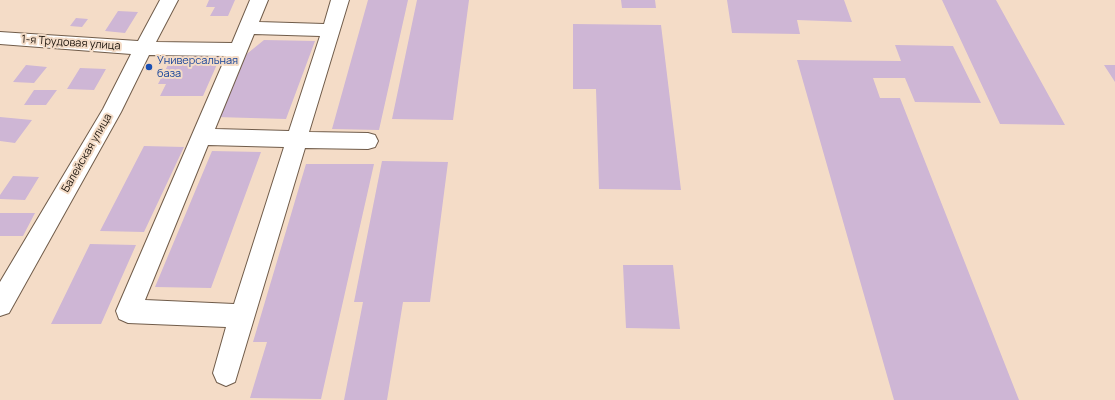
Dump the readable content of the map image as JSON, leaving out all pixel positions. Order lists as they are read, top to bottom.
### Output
{
  "streets": {
    "street": ["1-я Трудовая улица", "Балейская улица"]
  },
  "crossings": [
    ["1-я Трудовая улица", "Балейская улица"]
  ],
  "places": ["Универсальная база"]
}
